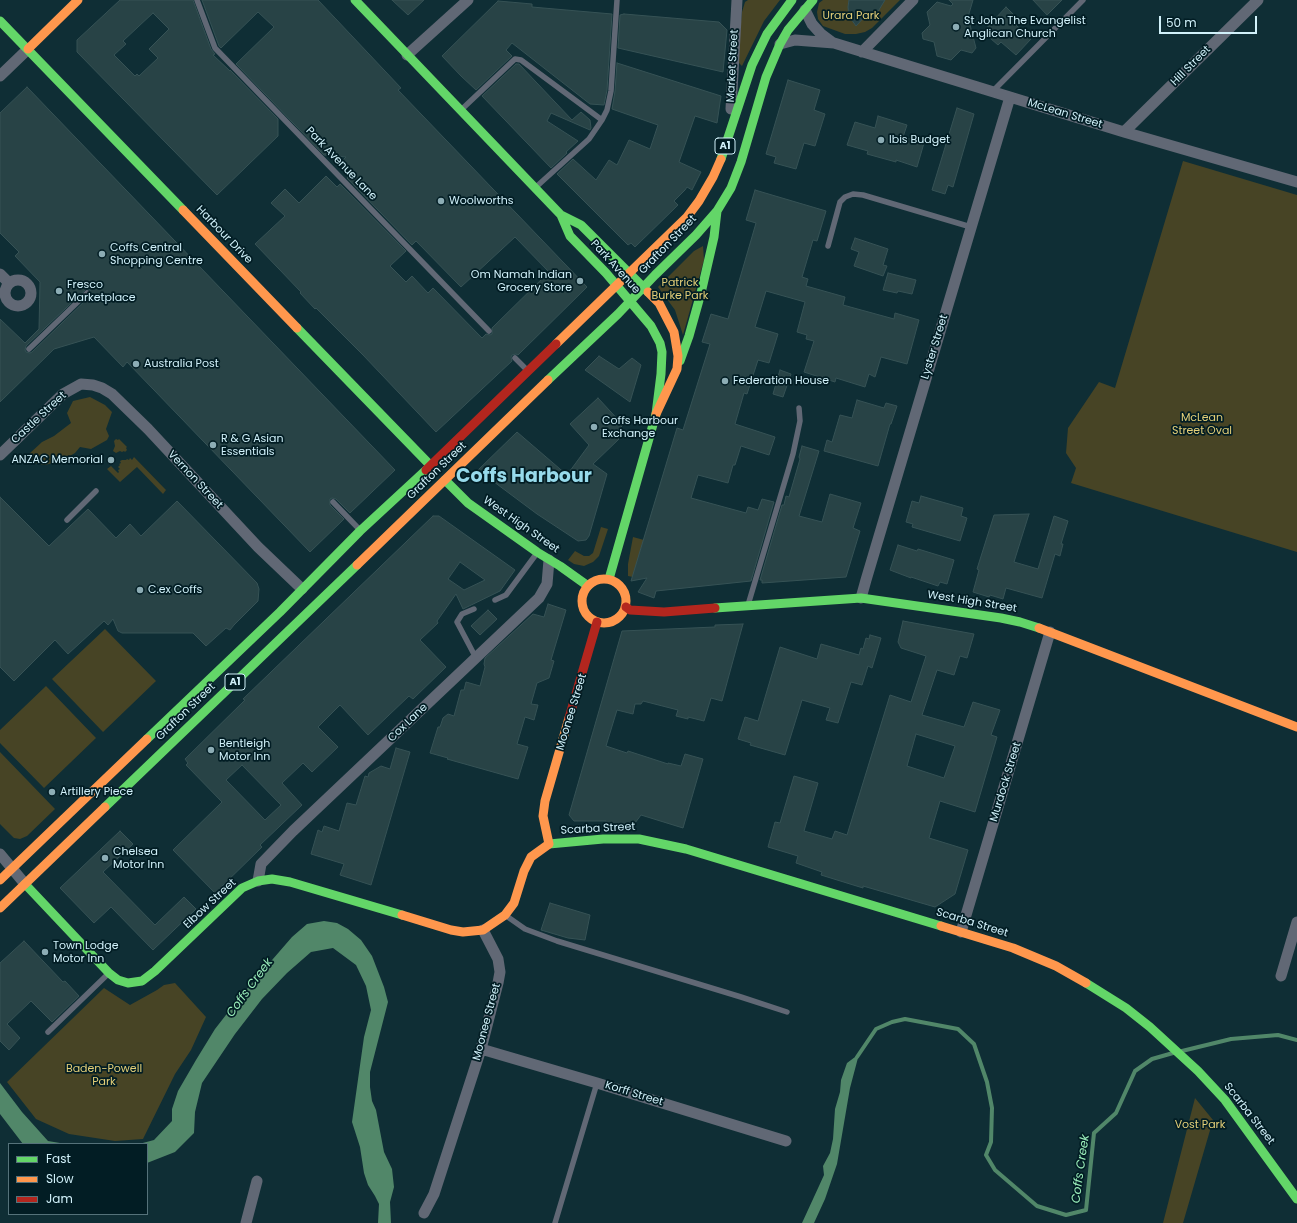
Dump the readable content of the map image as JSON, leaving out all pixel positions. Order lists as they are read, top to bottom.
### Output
{
  "streets": {
    "main road": [
      "A1",
      "Harbour Drive",
      "Grafton Street",
      "Park Avenue",
      "West High Street",
      "Moonee Street",
      "Scarba Street",
      "Elbow Street"
    ],
    "street": [
      "Market Street",
      "Hill Street",
      "McLean Street",
      "Lyster Street",
      "Castle Street",
      "Vernon Street",
      "Cox Lane",
      "Murdock Street",
      "Korff Street"
    ],
    "lane": ["Park Avenue Lane"]
  },
  "crossings": [
    ["Market Street", "Grafton Street"],
    ["Hill Street", "McLean Street"],
    ["McLean Street", "Grafton Street"],
    ["McLean Street", "Lyster Street"],
    ["Harbour Drive", "Grafton Street"],
    ["Harbour Drive", "West High Street"],
    ["Grafton Street", "Park Avenue"],
    ["Grafton Street", "Vernon Street"],
    ["Grafton Street", "West High Street"],
    ["Grafton Street", "Elbow Street"],
    ["Lyster Street", "West High Street"],
    ["Castle Street", "Vernon Street"],
    ["West High Street", "Moonee Street"],
    ["West High Street", "Cox Lane"],
    ["West High Street", "Murdock Street"],
    ["Moonee Street", "Scarba Street"],
    ["Moonee Street", "Elbow Street"],
    ["Moonee Street", "Korff Street"],
    ["Cox Lane", "Elbow Street"],
    ["Murdock Street", "Scarba Street"]
  ],
  "districts": ["Coffs Harbour"],
  "water": ["Coffs Creek"],
  "parks": [
    "Urara Park",
    "Patrick Burke Park",
    "McLean Street Oval",
    "Baden-Powell Park",
    "Vost Park"
  ],
  "places": [
    "St John The Evangelist Anglican Church",
    "Ibis Budget",
    "Woolworths",
    "Coffs Central Shopping Centre",
    "Om Namah Indian Grocery Store",
    "Fresco Marketplace",
    "Australia Post",
    "Federation House",
    "Coffs Harbour Exchange",
    "R & G Asian Essentials",
    "ANZAC Memorial",
    "C.ex Coffs",
    "Bentleigh Motor Inn",
    "Artillery Piece",
    "Chelsea Motor Inn",
    "Town Lodge Motor Inn"
  ],
  "legend": ["Fast", "Slow", "Jam"],
  "scale_bar": "50 m"
}
